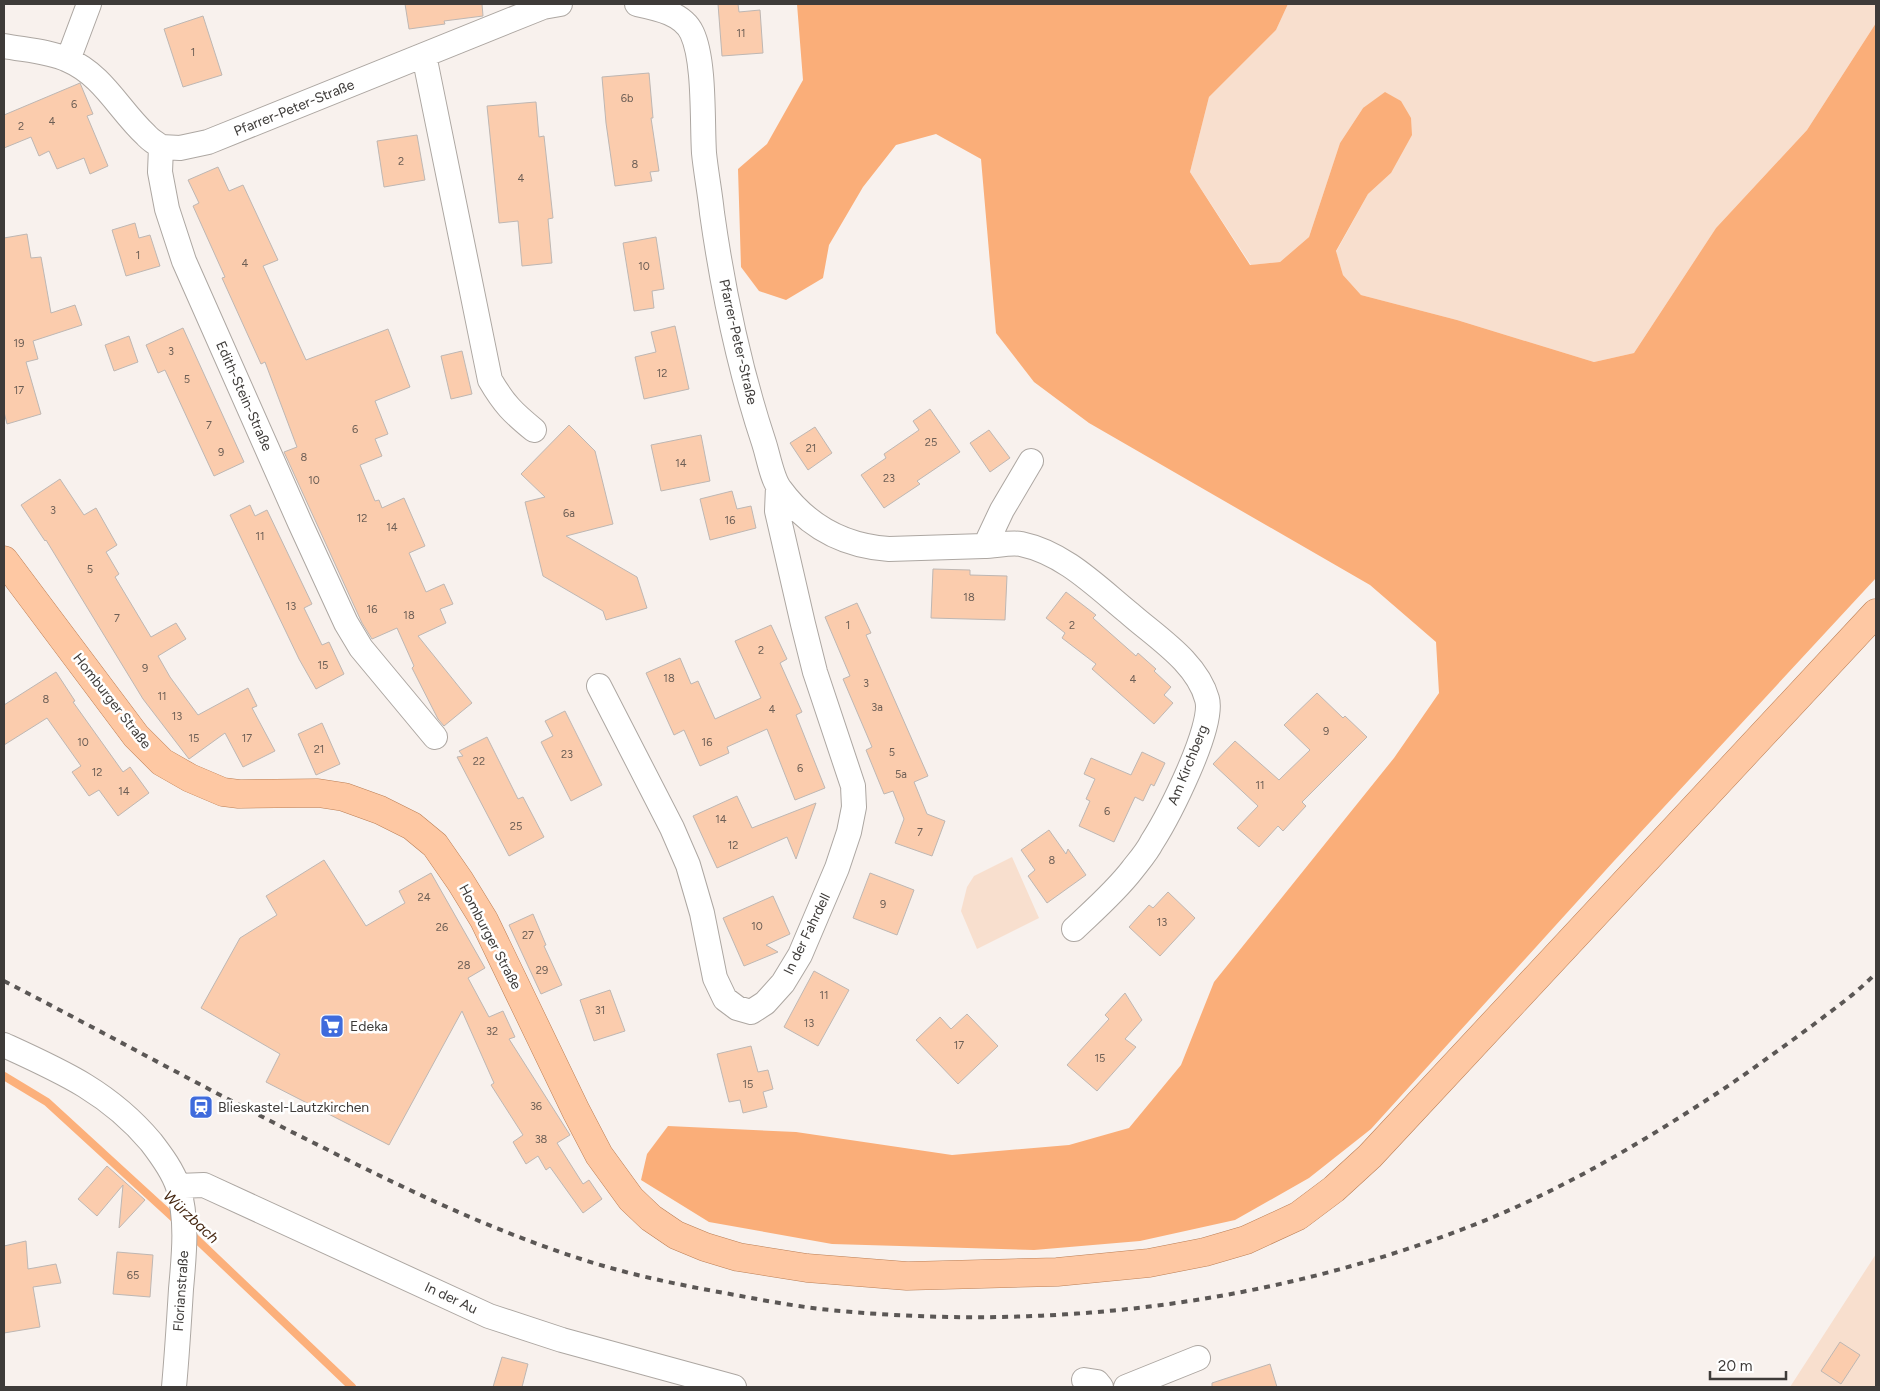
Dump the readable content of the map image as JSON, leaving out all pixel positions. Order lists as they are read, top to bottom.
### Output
{
  "streets": {
    "main road": ["Homburger Straße"],
    "street": [
      "Pfarrer-Peter-Straße",
      "Edith-Stein-Straße",
      "Am Kirchberg",
      "In der Fahrdell",
      "Florianstraße",
      "In der Au"
    ]
  },
  "crossings": [
    ["Pfarrer-Peter-Straße", "Edith-Stein-Straße"],
    ["Pfarrer-Peter-Straße", "Am Kirchberg"],
    ["Pfarrer-Peter-Straße", "In der Fahrdell"],
    ["Florianstraße", "In der Au"]
  ],
  "water": ["Würzbach"],
  "places": {
    "supermarket": ["Edeka"],
    "station": ["Blieskastel-Lautzkirchen"]
  },
  "house_numbers": [
    "11",
    "1",
    "6b",
    "6",
    "4",
    "2",
    "2",
    "8",
    "4",
    "1",
    "4",
    "10",
    "19",
    "3",
    "12",
    "5",
    "17",
    "7",
    "6",
    "25",
    "21",
    "9",
    "8",
    "14",
    "23",
    "10",
    "3",
    "6a",
    "12",
    "16",
    "14",
    "11",
    "5",
    "18",
    "13",
    "16",
    "18",
    "7",
    "1",
    "2",
    "2",
    "15",
    "9",
    "18",
    "4",
    "3",
    "11",
    "8",
    "3a",
    "4",
    "13",
    "9",
    "15",
    "17",
    "10",
    "16",
    "21",
    "5",
    "23",
    "22",
    "6",
    "12",
    "5a",
    "11",
    "14",
    "6",
    "14",
    "25",
    "7",
    "12",
    "8",
    "24",
    "9",
    "13",
    "10",
    "26",
    "27",
    "28",
    "29",
    "11",
    "31",
    "13",
    "32",
    "17",
    "15",
    "15",
    "36",
    "38",
    "65"
  ],
  "scale_bar": "20 m"
}
